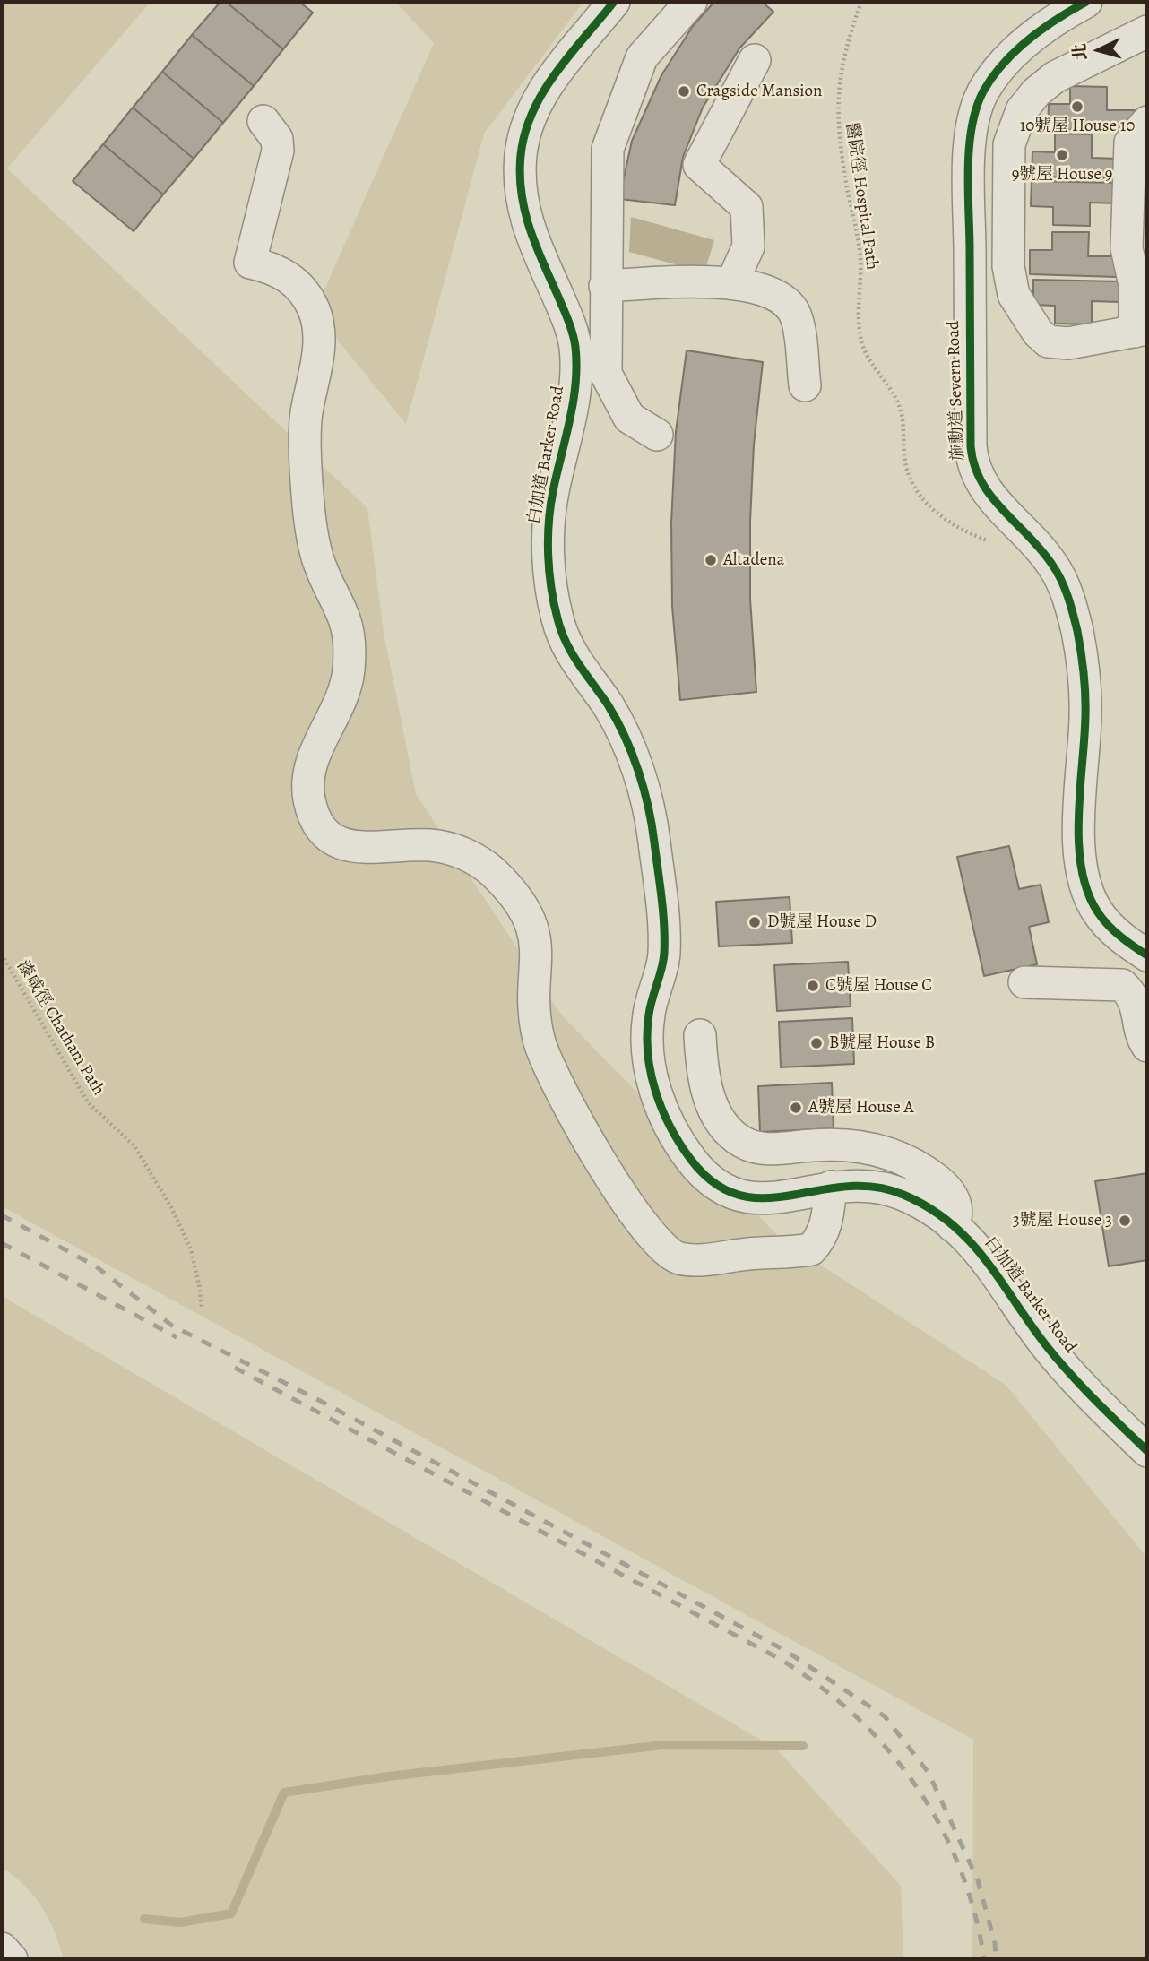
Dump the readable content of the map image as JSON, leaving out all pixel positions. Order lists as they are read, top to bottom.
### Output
{
  "streets": {
    "street": ["施勳道 Severn Road", "白加道 Barker Road"],
    "path": ["醫院徑 Hospital Path", "漆咸徑 Chatham Path"]
  },
  "places": [
    "Cragside Mansion",
    "10號屋 House 10",
    "9號屋 House 9",
    "Altadena",
    "D號屋 House D",
    "C號屋 House C",
    "B號屋 House B",
    "A號屋 House A",
    "3號屋 House 3"
  ],
  "north": "left"
}
